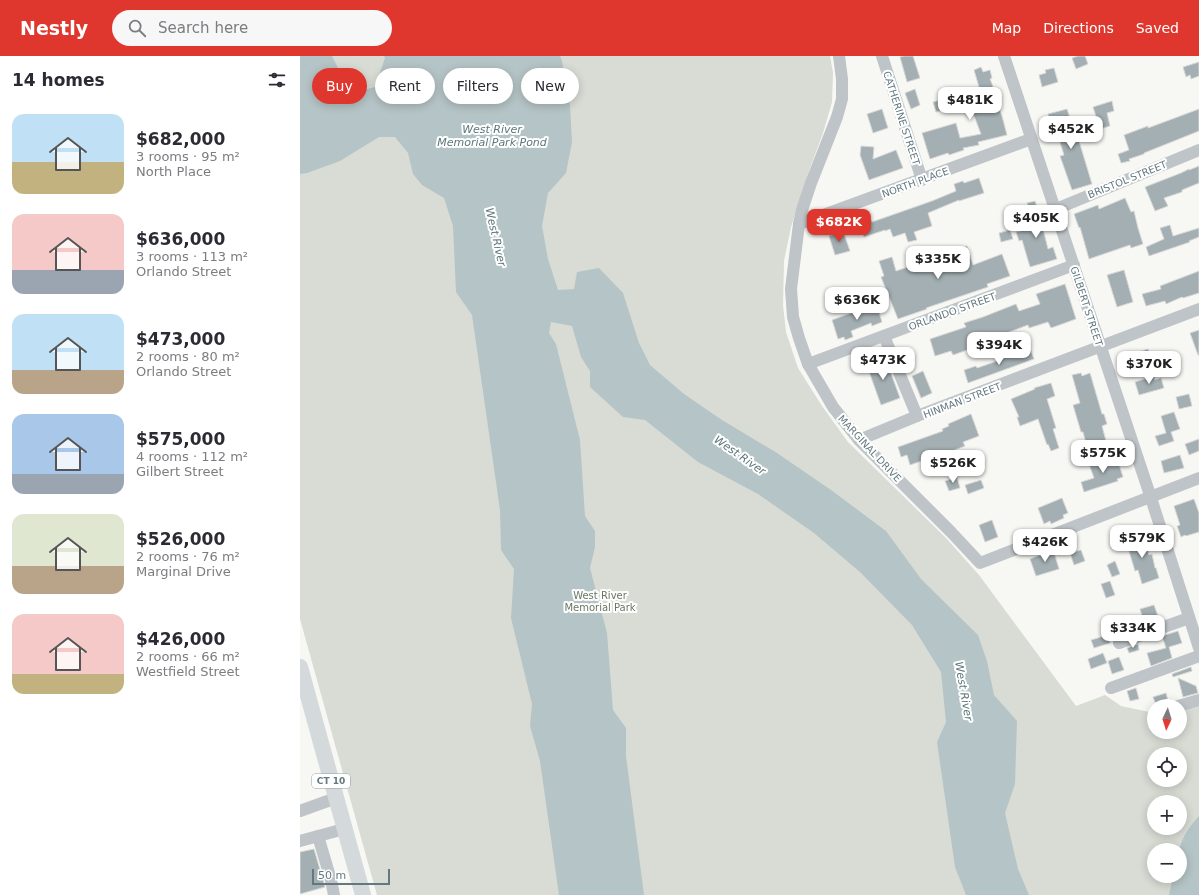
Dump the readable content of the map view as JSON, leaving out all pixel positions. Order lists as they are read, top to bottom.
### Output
{
  "streets": {
    "main road": ["CT 10"],
    "street": [
      "CATHERINE STREET",
      "BRISTOL STREET",
      "NORTH PLACE",
      "GILBERT STREET",
      "ORLANDO STREET",
      "HINMAN STREET",
      "MARGINAL DRIVE"
    ]
  },
  "crossings": [
    ["CATHERINE STREET", "NORTH PLACE"],
    ["BRISTOL STREET", "GILBERT STREET"],
    ["NORTH PLACE", "GILBERT STREET"],
    ["NORTH PLACE", "MARGINAL DRIVE"],
    ["GILBERT STREET", "ORLANDO STREET"],
    ["GILBERT STREET", "HINMAN STREET"],
    ["GILBERT STREET", "MARGINAL DRIVE"],
    ["ORLANDO STREET", "MARGINAL DRIVE"],
    ["HINMAN STREET", "MARGINAL DRIVE"]
  ],
  "water": ["West River Memorial Park Pond", "West River"],
  "parks": ["West River Memorial Park"],
  "scale_bar": "50 m",
  "north": "bottom",
  "page": {
    "header": "Nestly",
    "search": "Search here",
    "nav": ["Map", "Directions", "Saved"],
    "heading": "14 homes",
    "chip": [
      "Buy",
      "Rent",
      "Filters",
      "New"
    ],
    "price": [
      "$481K",
      "$452K",
      "$405K",
      "$682K",
      "$335K",
      "$636K",
      "$394K",
      "$473K",
      "$370K",
      "$575K",
      "$526K",
      "$579K",
      "$426K",
      "$334K"
    ],
    "list": [
      {
        "name": "$682,000",
        "note": "3 rooms · 95 m² · North Place"
      },
      {
        "name": "$636,000",
        "note": "3 rooms · 113 m² · Orlando Street"
      },
      {
        "name": "$473,000",
        "note": "2 rooms · 80 m² · Orlando Street"
      },
      {
        "name": "$575,000",
        "note": "4 rooms · 112 m² · Gilbert Street"
      },
      {
        "name": "$526,000",
        "note": "2 rooms · 76 m² · Marginal Drive"
      },
      {
        "name": "$426,000",
        "note": "2 rooms · 66 m² · Westfield Street"
      }
    ],
    "map_buttons": ["+", "−"],
    "scale": "50 m"
  }
}
